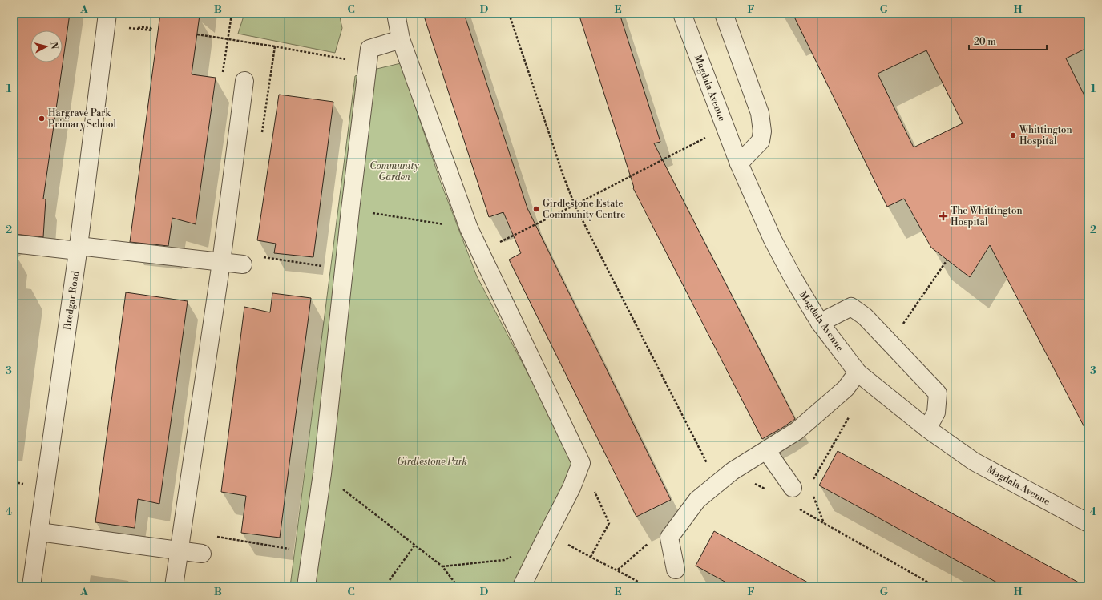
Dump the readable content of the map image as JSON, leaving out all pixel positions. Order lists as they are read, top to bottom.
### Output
{
  "streets": {
    "street": ["Magdala Avenue", "Bredgar Road"]
  },
  "parks": ["Community Garden", "Girdlestone Park"],
  "places": {
    "other": ["Hargrave Park Primary School", "Whittington Hospital", "Girdlestone Estate Community Centre"],
    "health": ["The Whittington Hospital"]
  },
  "scale_bar": "20 m",
  "north": "right",
  "grid": {
    "columns": [
      "A",
      "B",
      "C",
      "D",
      "E",
      "F",
      "G",
      "H"
    ],
    "rows": [
      "1",
      "2",
      "3",
      "4"
    ]
  }
}
